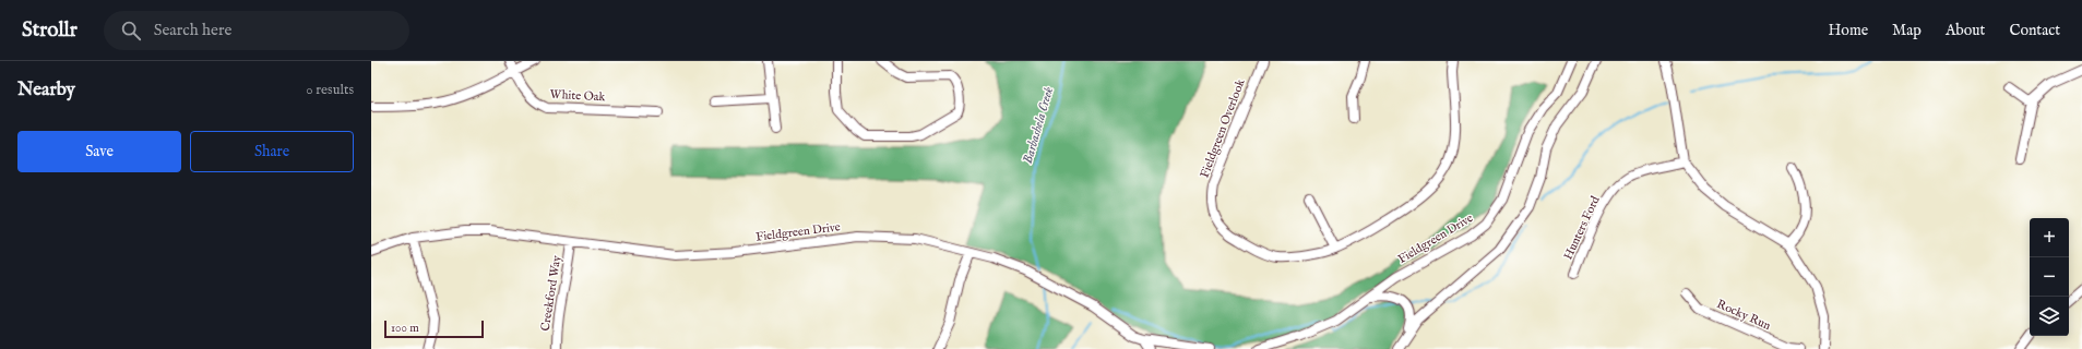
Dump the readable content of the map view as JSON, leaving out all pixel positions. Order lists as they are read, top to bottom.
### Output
{
  "streets": {
    "street": [
      "White Oak",
      "Fieldgreen Overlook",
      "Hunters Ford",
      "Fieldgreen Drive",
      "Creekford Way",
      "Rocky Run"
    ]
  },
  "crossings": [
    ["Fieldgreen Drive", "Creekford Way"]
  ],
  "water": ["Barbashela Creek"],
  "scale_bar": "100 m",
  "page": {
    "header": "Strollr",
    "search": "Search here",
    "nav": [
      "Home",
      "Map",
      "About",
      "Contact"
    ],
    "heading": ["Nearby", "0 results"],
    "buttons": ["Save", "Share"],
    "map_buttons": ["+", "−"],
    "scale": "100 m"
  }
}
